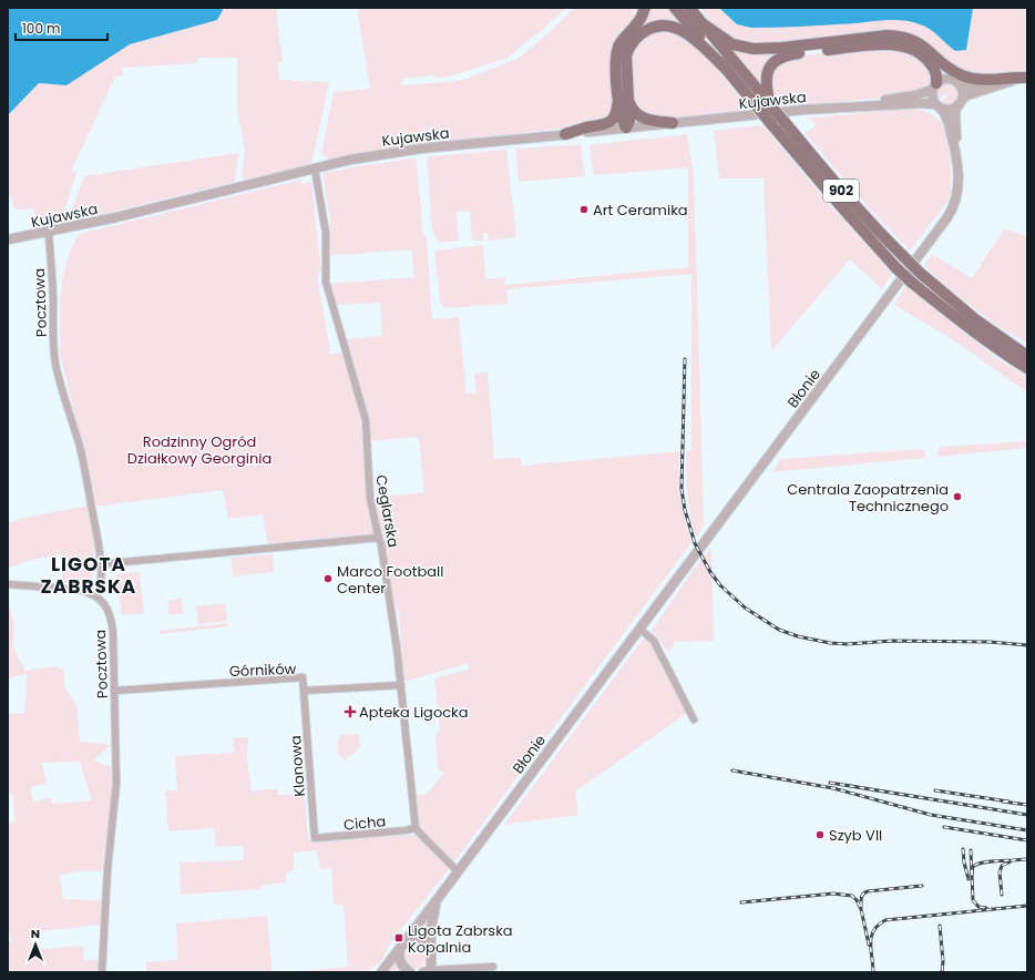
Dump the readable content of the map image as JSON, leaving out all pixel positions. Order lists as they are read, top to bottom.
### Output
{
  "streets": {
    "main road": ["902"],
    "street": [
      "Kujawska",
      "Pocztowa",
      "Błonie",
      "Ceglarska",
      "Górników",
      "Klonowa",
      "Cicha"
    ]
  },
  "crossings": [
    ["Kujawska", "Pocztowa"],
    ["Kujawska", "Błonie"],
    ["Kujawska", "Ceglarska"],
    ["Pocztowa", "Górników"],
    ["Ceglarska", "Górników"],
    ["Ceglarska", "Cicha"],
    ["Górników", "Klonowa"],
    ["Klonowa", "Cicha"]
  ],
  "districts": ["LIGOTA ZABRSKA"],
  "parks": ["Rodzinny Ogród Działkowy Georginia"],
  "places": {
    "other": [
      "Art Ceramika",
      "Centrala Zaopatrzenia Technicznego",
      "Marco Football Center",
      "Szyb VII"
    ],
    "health": ["Apteka Ligocka"],
    "transit": ["Ligota Zabrska Kopalnia"]
  },
  "scale_bar": "100 m",
  "north": "top"
}
